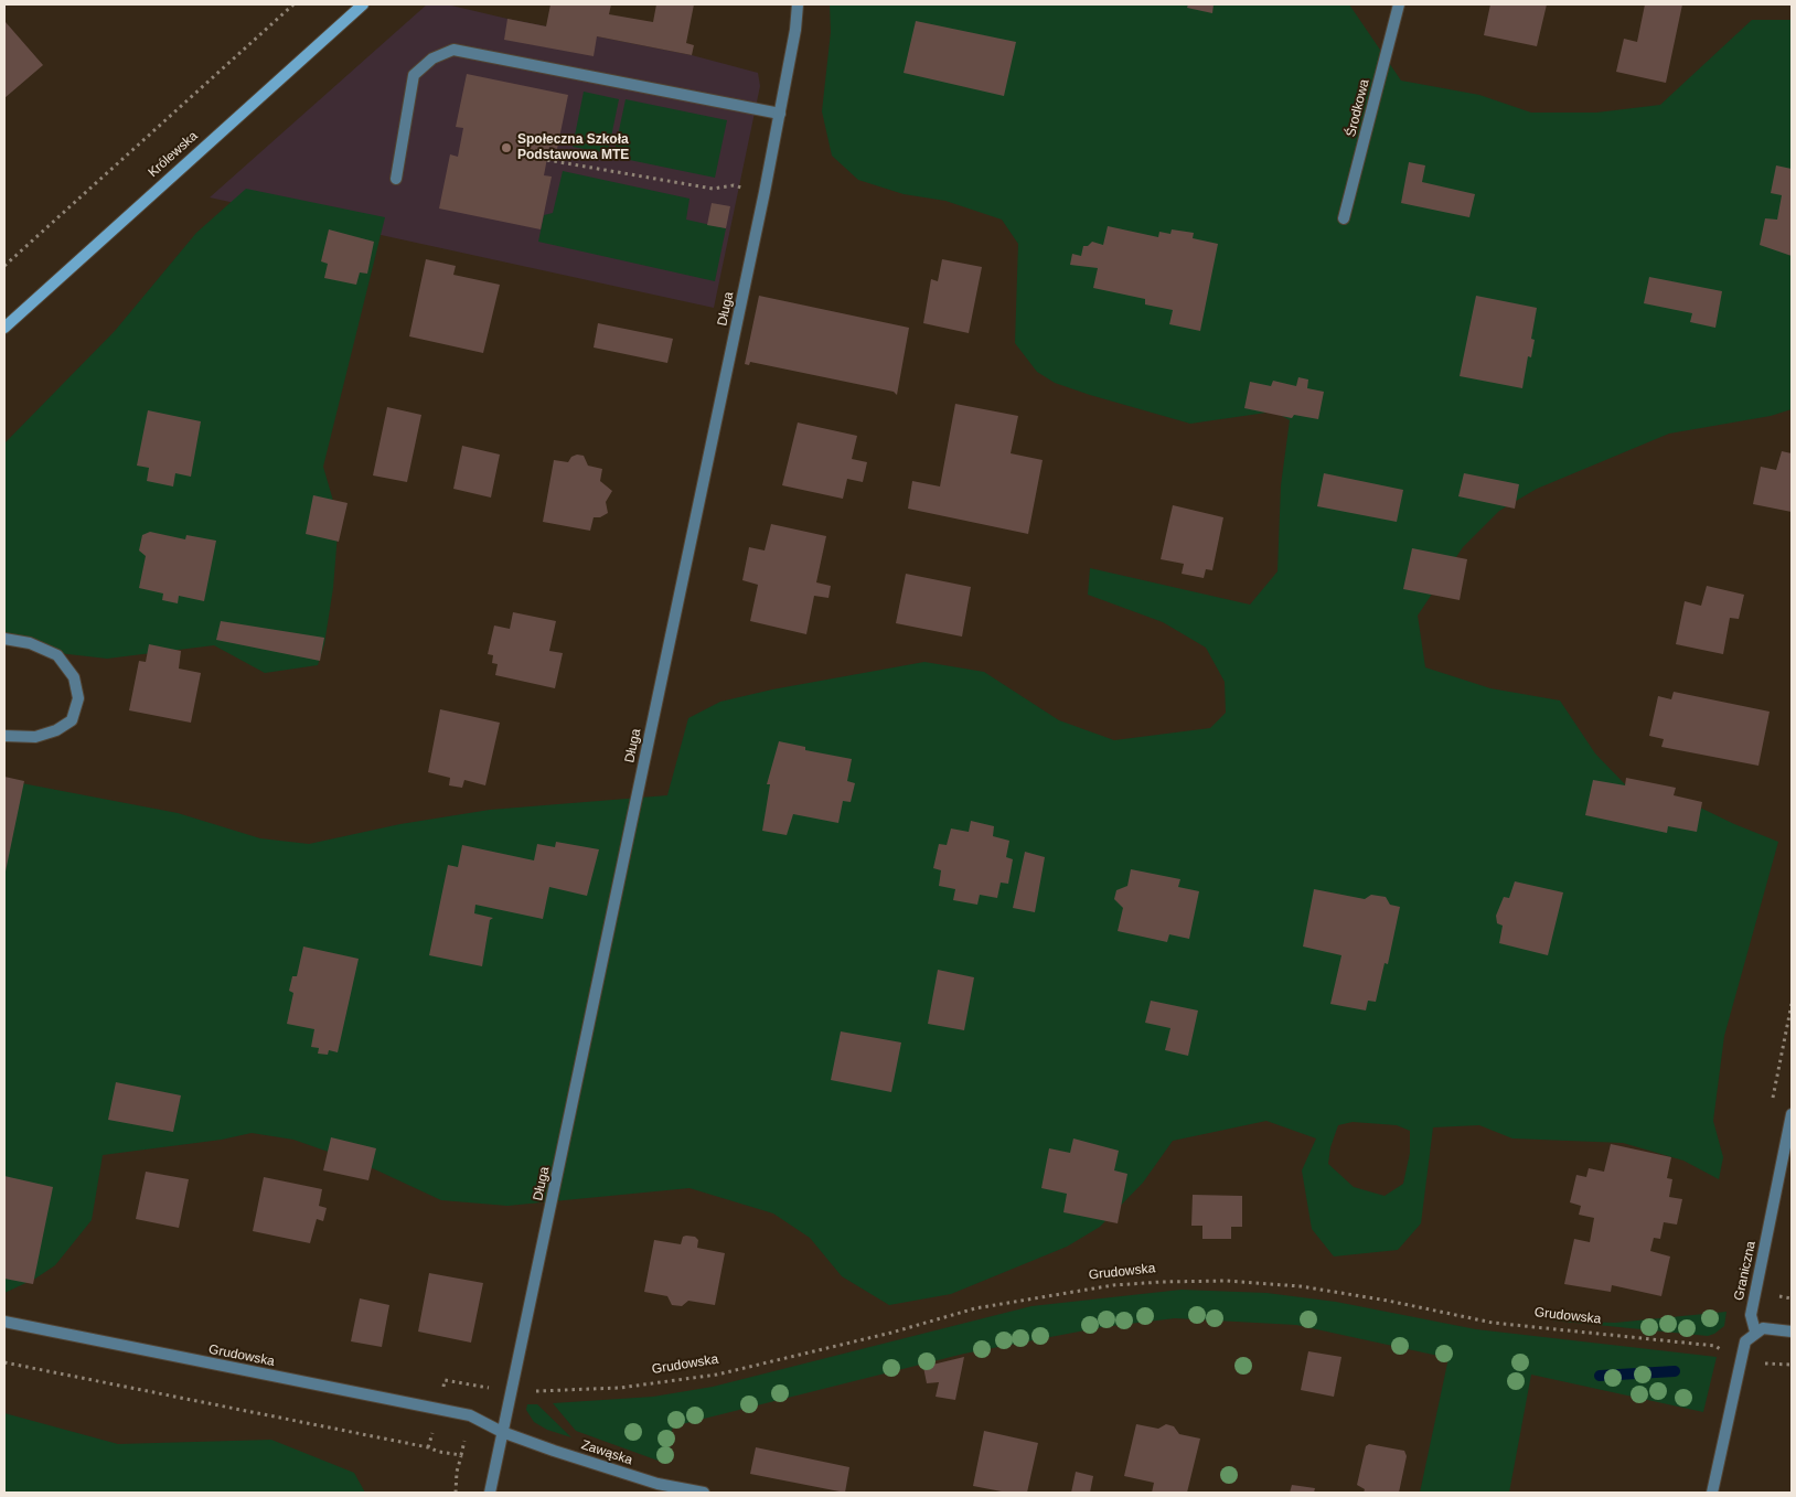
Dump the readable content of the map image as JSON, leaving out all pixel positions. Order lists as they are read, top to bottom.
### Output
{
  "streets": {
    "main road": ["Królewska"],
    "street": [
      "Środkowa",
      "Długa",
      "Graniczna",
      "Grudowska",
      "Zawąska"
    ]
  },
  "crossings": [
    ["Długa", "Grudowska"],
    ["Długa", "Zawąska"],
    ["Grudowska", "Zawąska"]
  ],
  "places": ["Społeczna Szkoła Podstawowa MTE"]
}
